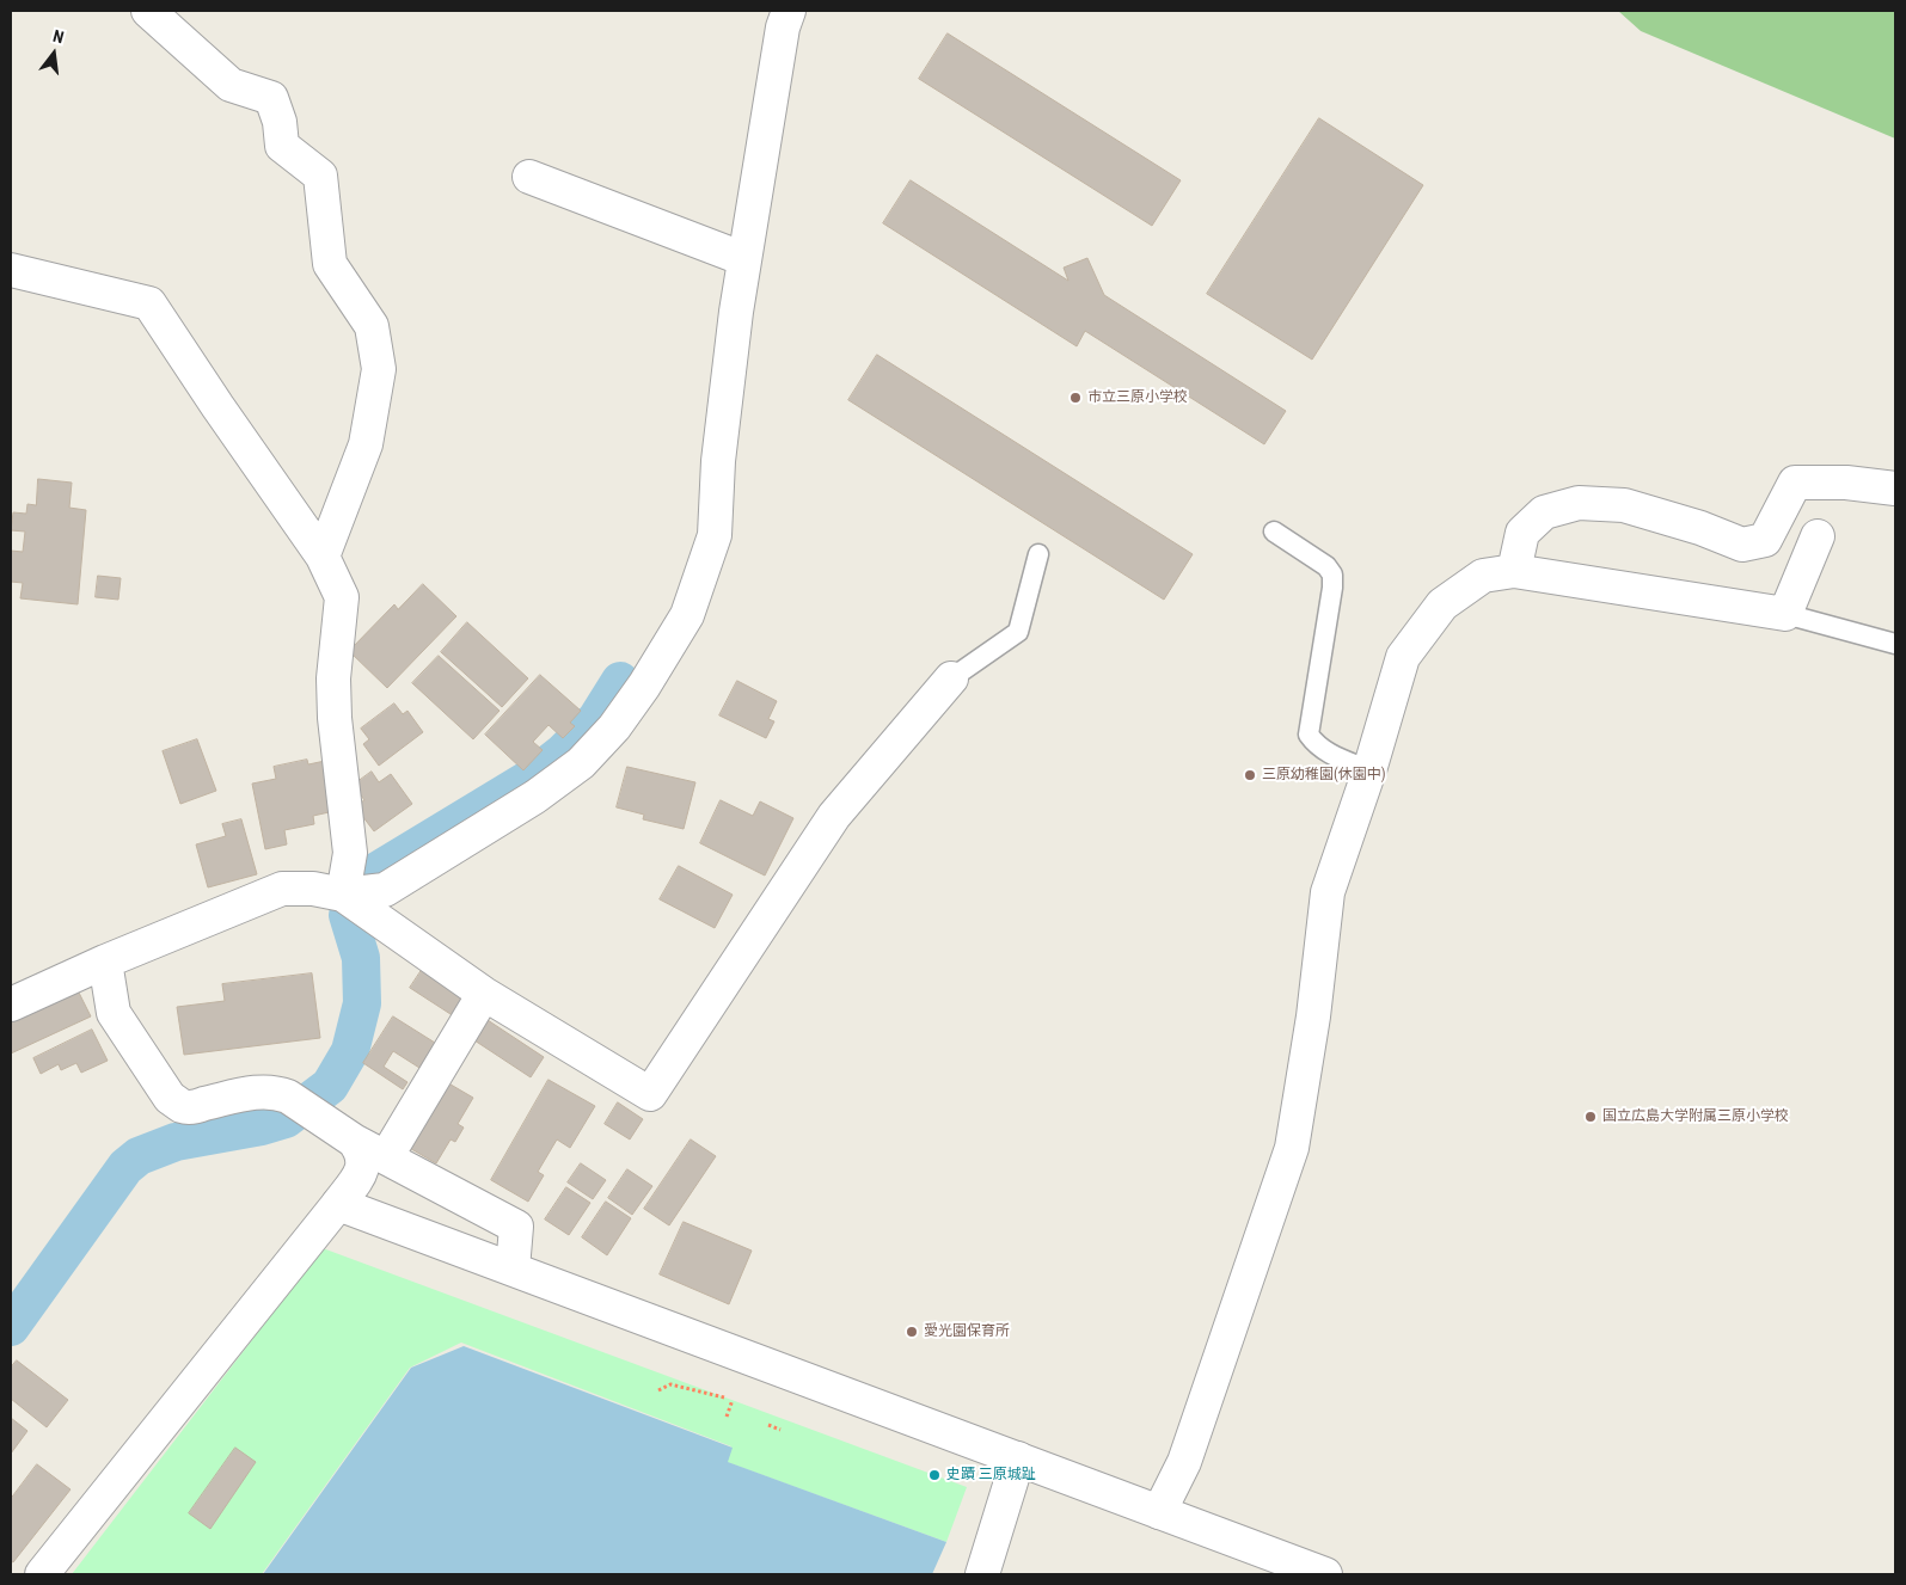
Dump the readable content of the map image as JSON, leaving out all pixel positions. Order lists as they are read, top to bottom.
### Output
{
  "places": [
    "市立三原小学校",
    "三原幼稚園(休園中)",
    "国立広島大学附属三原小学校",
    "愛光園保育所",
    "史蹟 三原城趾"
  ],
  "north": "top"
}
